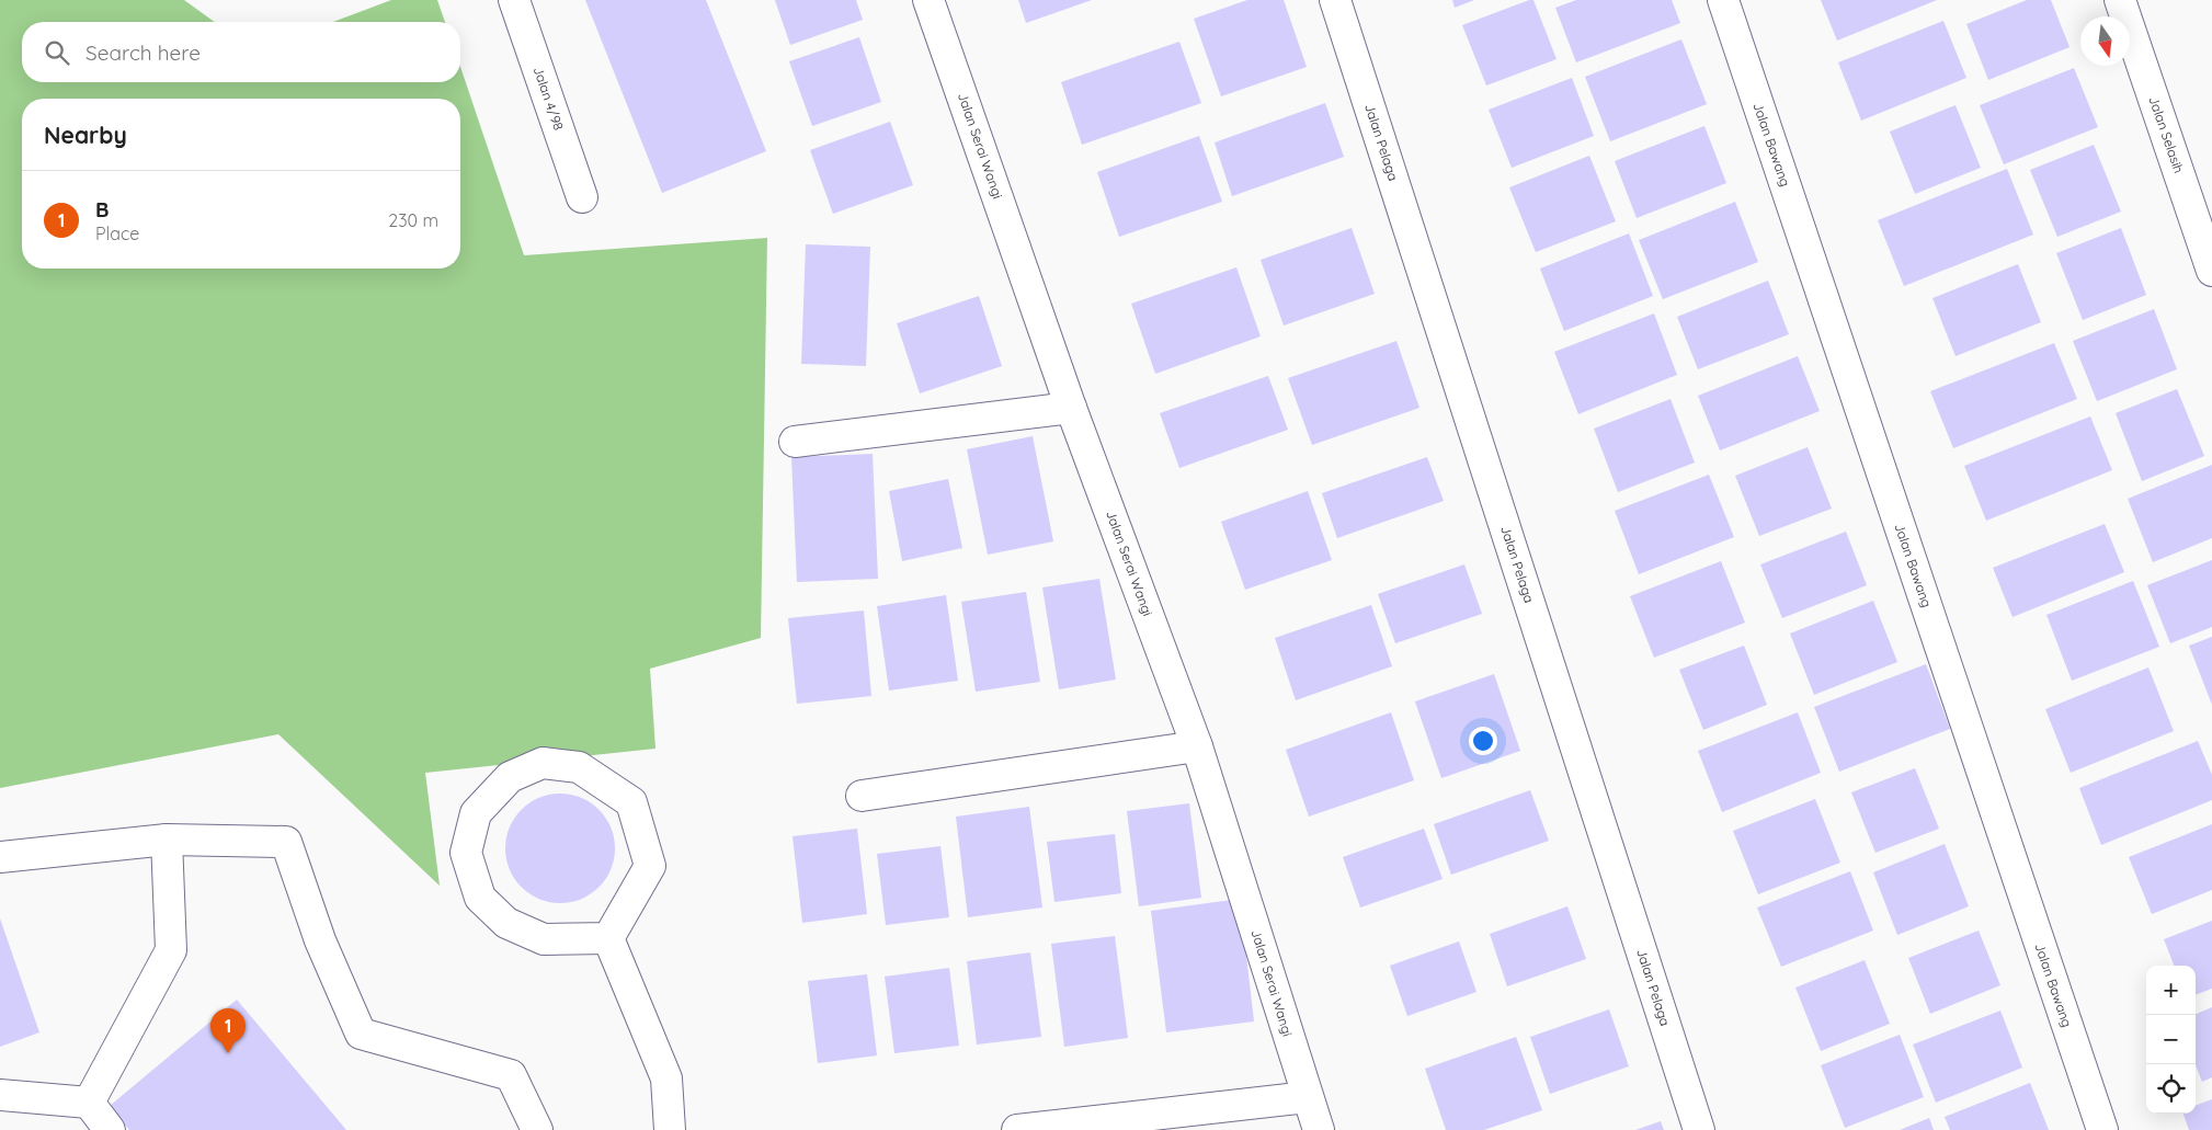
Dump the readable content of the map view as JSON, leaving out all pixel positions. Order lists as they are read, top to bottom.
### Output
{
  "streets": {
    "street": [
      "Jalan 4/98",
      "Jalan Selasih",
      "Jalan Pelaga",
      "Jalan Bawang",
      "Jalan Serai Wangi"
    ]
  },
  "north": "bottom",
  "page": {
    "search": "Search here",
    "heading": "Nearby",
    "list": [
      {
        "mark": "1",
        "name": "B",
        "note": "Place",
        "value": "230 m"
      }
    ],
    "map_buttons": ["+", "−"],
    "pins": "1"
  }
}
